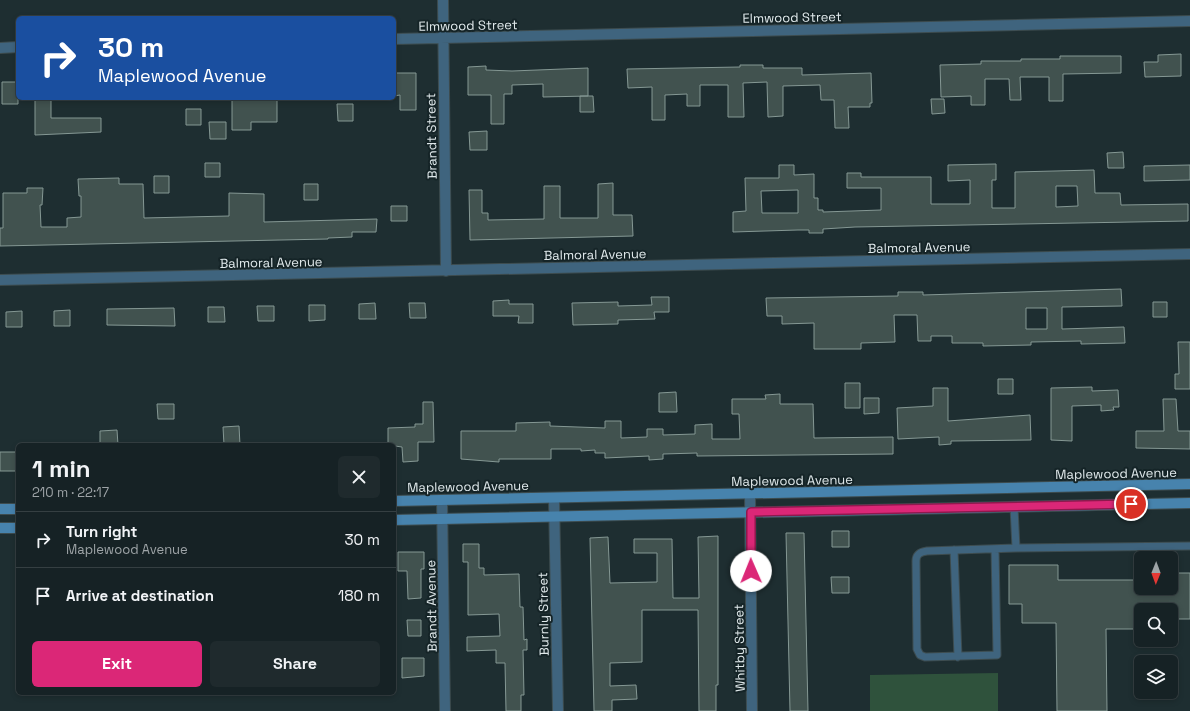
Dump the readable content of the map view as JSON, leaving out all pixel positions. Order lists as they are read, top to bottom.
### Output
{
  "streets": {
    "street": [
      "Elmwood Street",
      "Brandt Street",
      "Balmoral Avenue",
      "Maplewood Avenue",
      "Brandt Avenue",
      "Burnly Street",
      "Whitby Street"
    ]
  },
  "crossings": [
    ["Elmwood Street", "Brandt Street"],
    ["Brandt Street", "Balmoral Avenue"],
    ["Maplewood Avenue", "Brandt Avenue"],
    ["Maplewood Avenue", "Burnly Street"],
    ["Maplewood Avenue", "Whitby Street"]
  ],
  "north": "bottom",
  "page": {
    "turn": ["30 m", "Maplewood Avenue"],
    "heading": ["1 min", "210 m · 22:17"],
    "list": [
      {
        "name": "Turn right",
        "note": "Maplewood Avenue",
        "value": "30 m"
      },
      {
        "name": "Arrive at destination",
        "value": "180 m"
      }
    ],
    "buttons": ["Exit", "Share"]
  }
}
